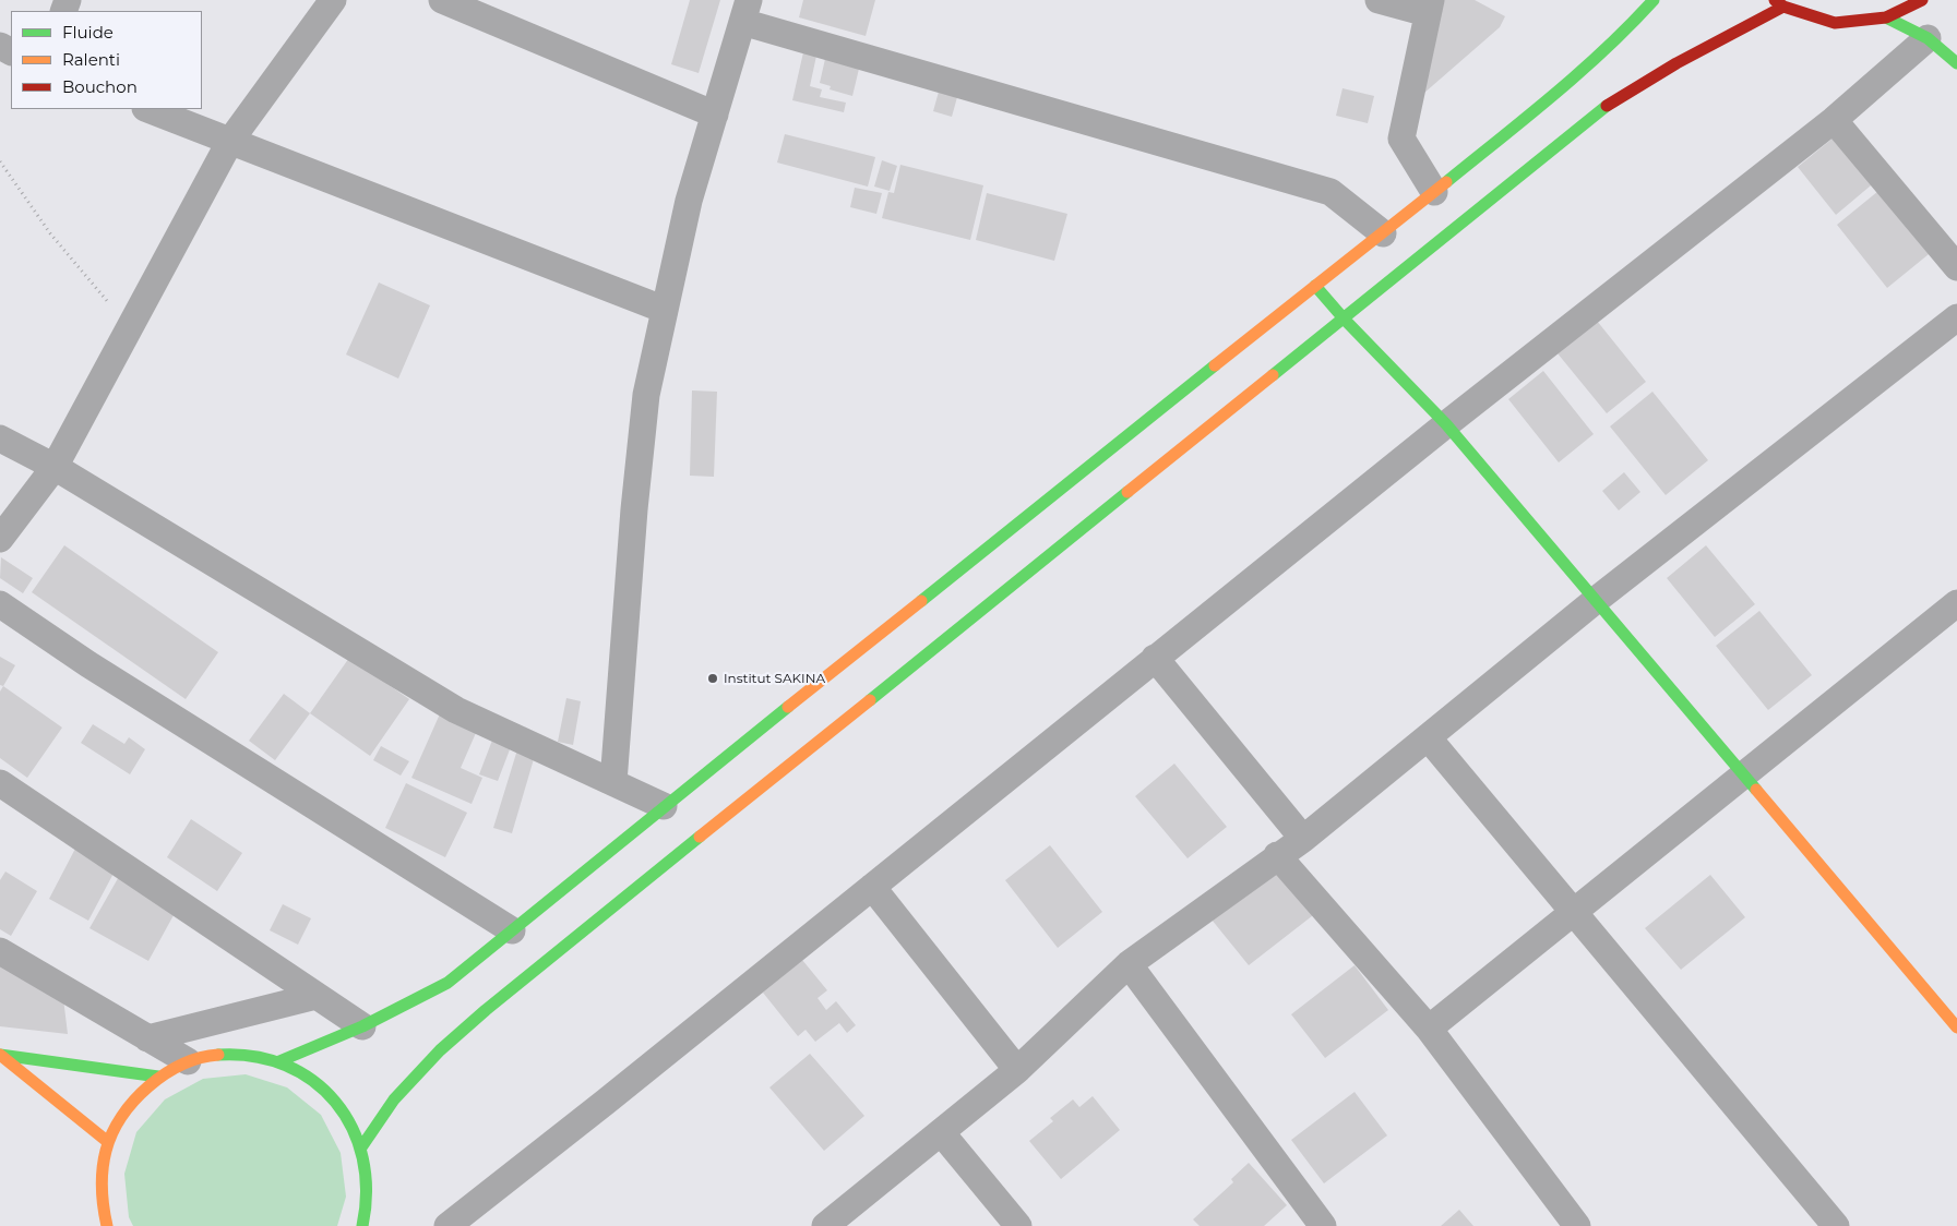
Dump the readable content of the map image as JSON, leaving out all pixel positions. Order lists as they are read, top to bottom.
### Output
{
  "places": ["Institut SAKINA"],
  "legend": ["Fluide", "Ralenti", "Bouchon"]
}
